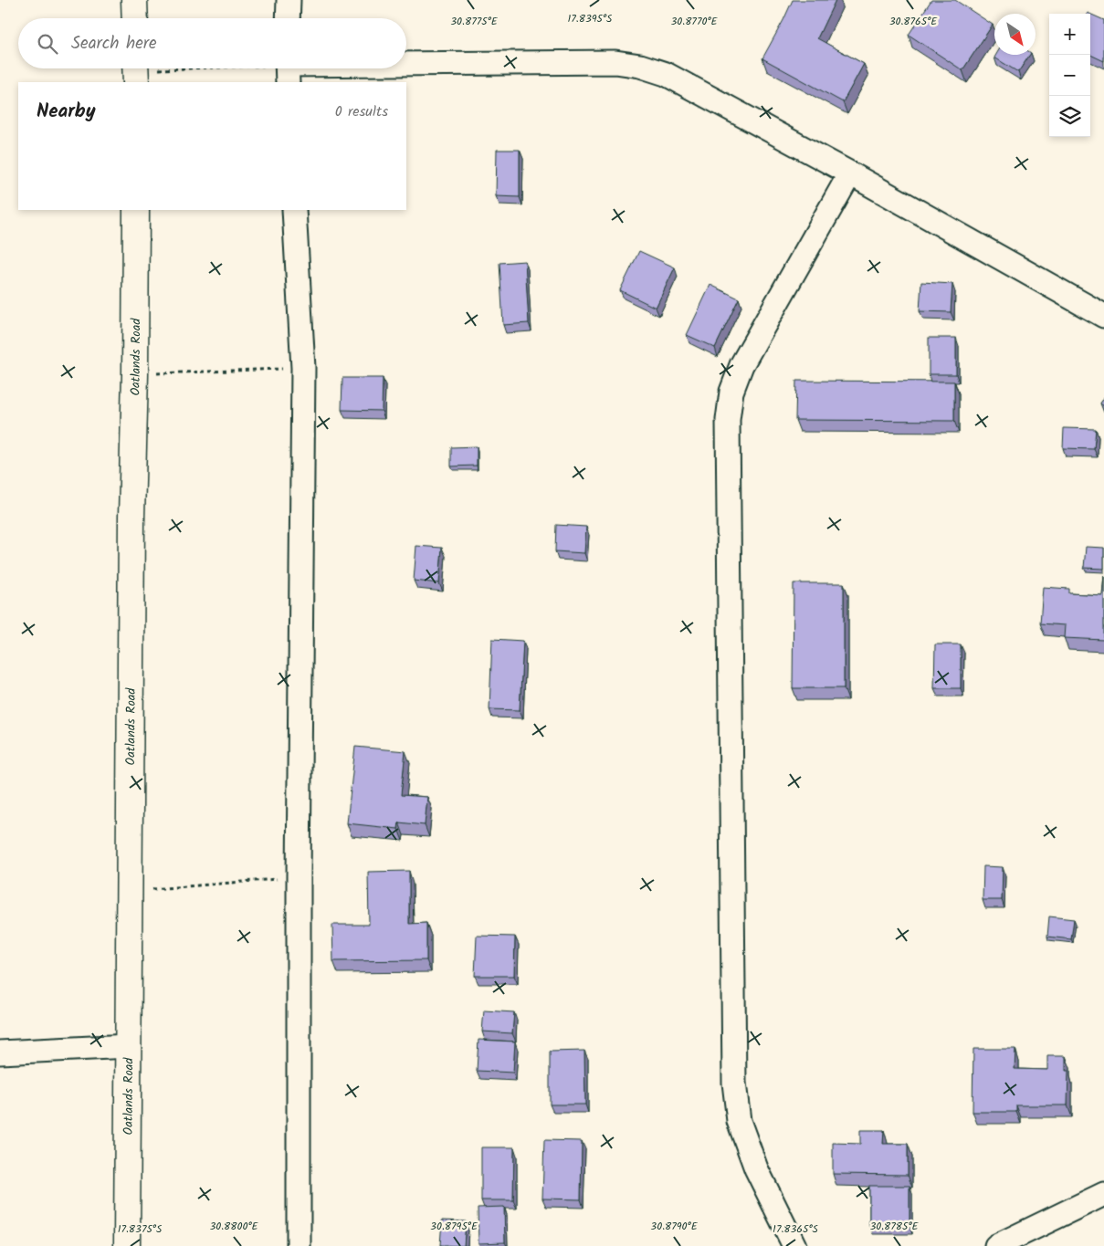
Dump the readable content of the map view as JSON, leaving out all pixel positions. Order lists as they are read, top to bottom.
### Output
{
  "streets": {
    "street": ["Oatlands Road"]
  },
  "north": "bottom right",
  "page": {
    "map_buttons": ["+", "−"],
    "search": "Search here",
    "heading": ["Nearby", "0 results"]
  },
  "coordinates": [
    "17.8395°S",
    "30.8775°E",
    "30.8770°E",
    "30.8765°E",
    "30.8800°E",
    "30.8795°E",
    "30.8790°E",
    "30.8785°E",
    "17.8375°S",
    "17.8365°S"
  ]
}
